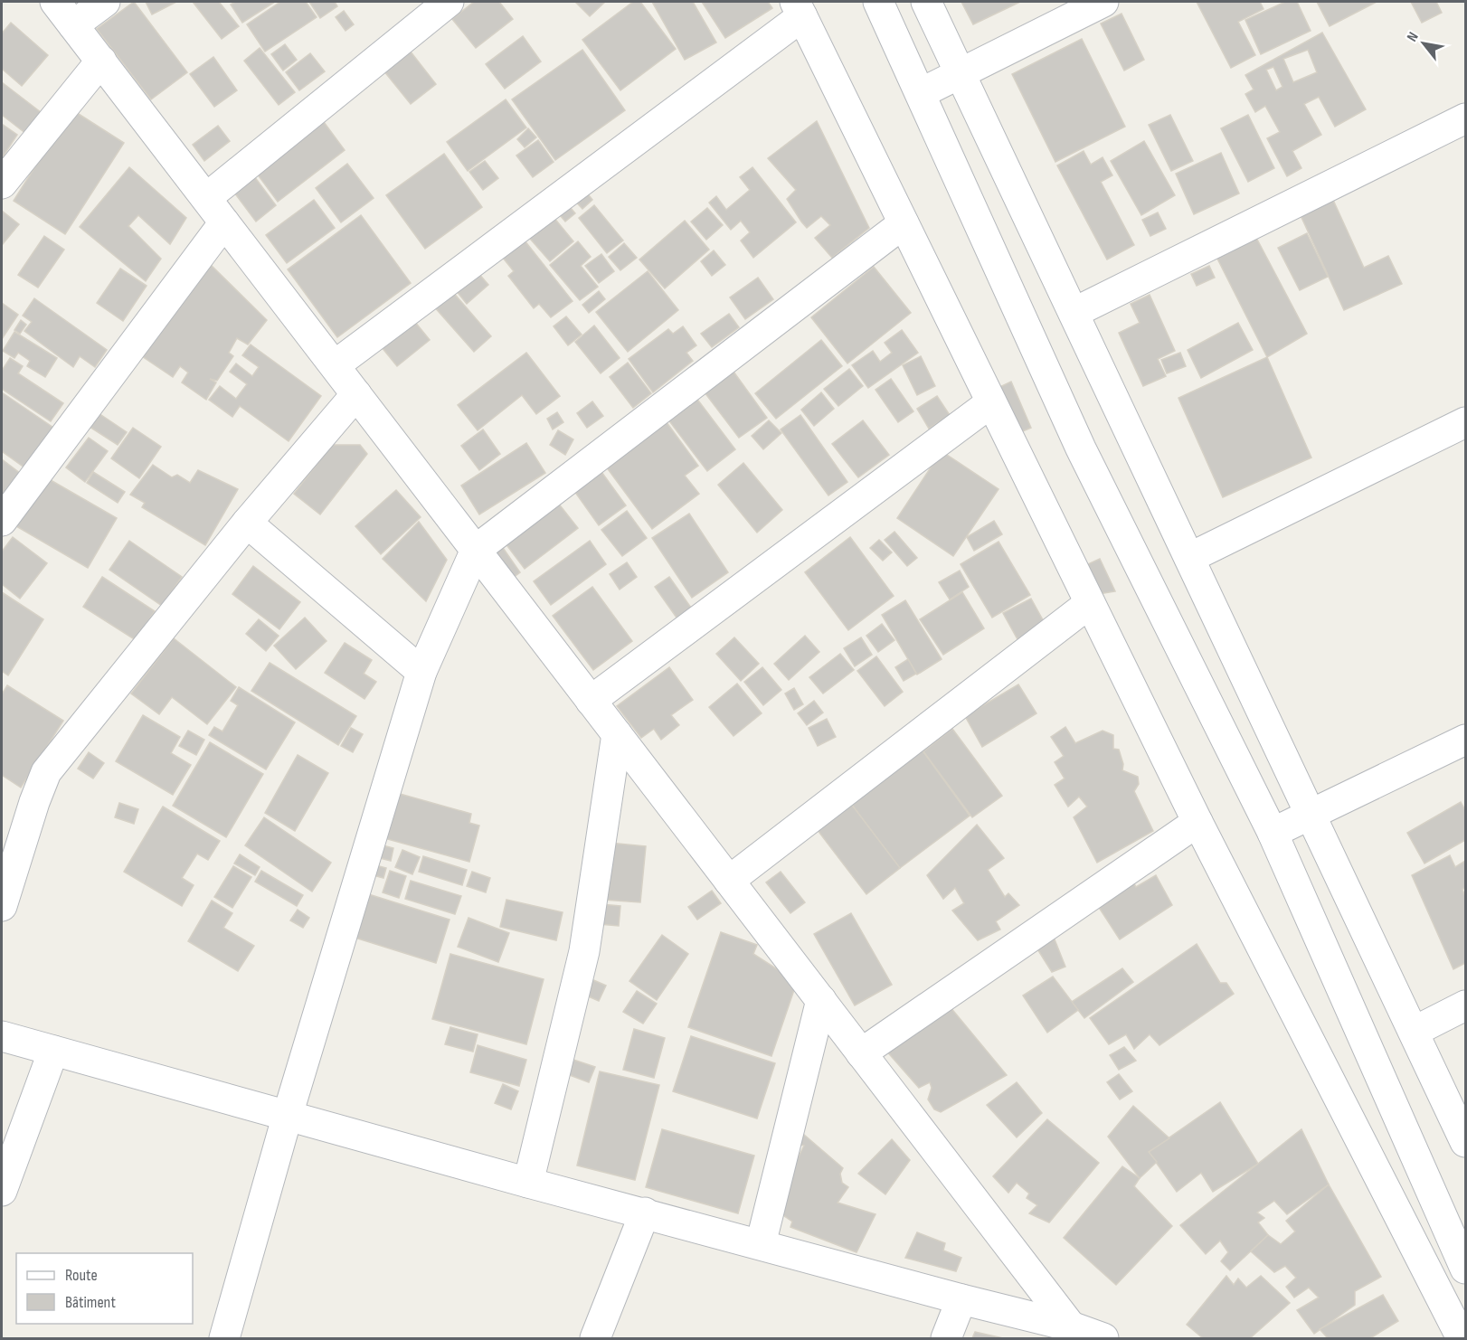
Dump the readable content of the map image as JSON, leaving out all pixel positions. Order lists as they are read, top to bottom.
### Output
{
  "legend": ["Route", "Bâtiment"],
  "north": "top left"
}
